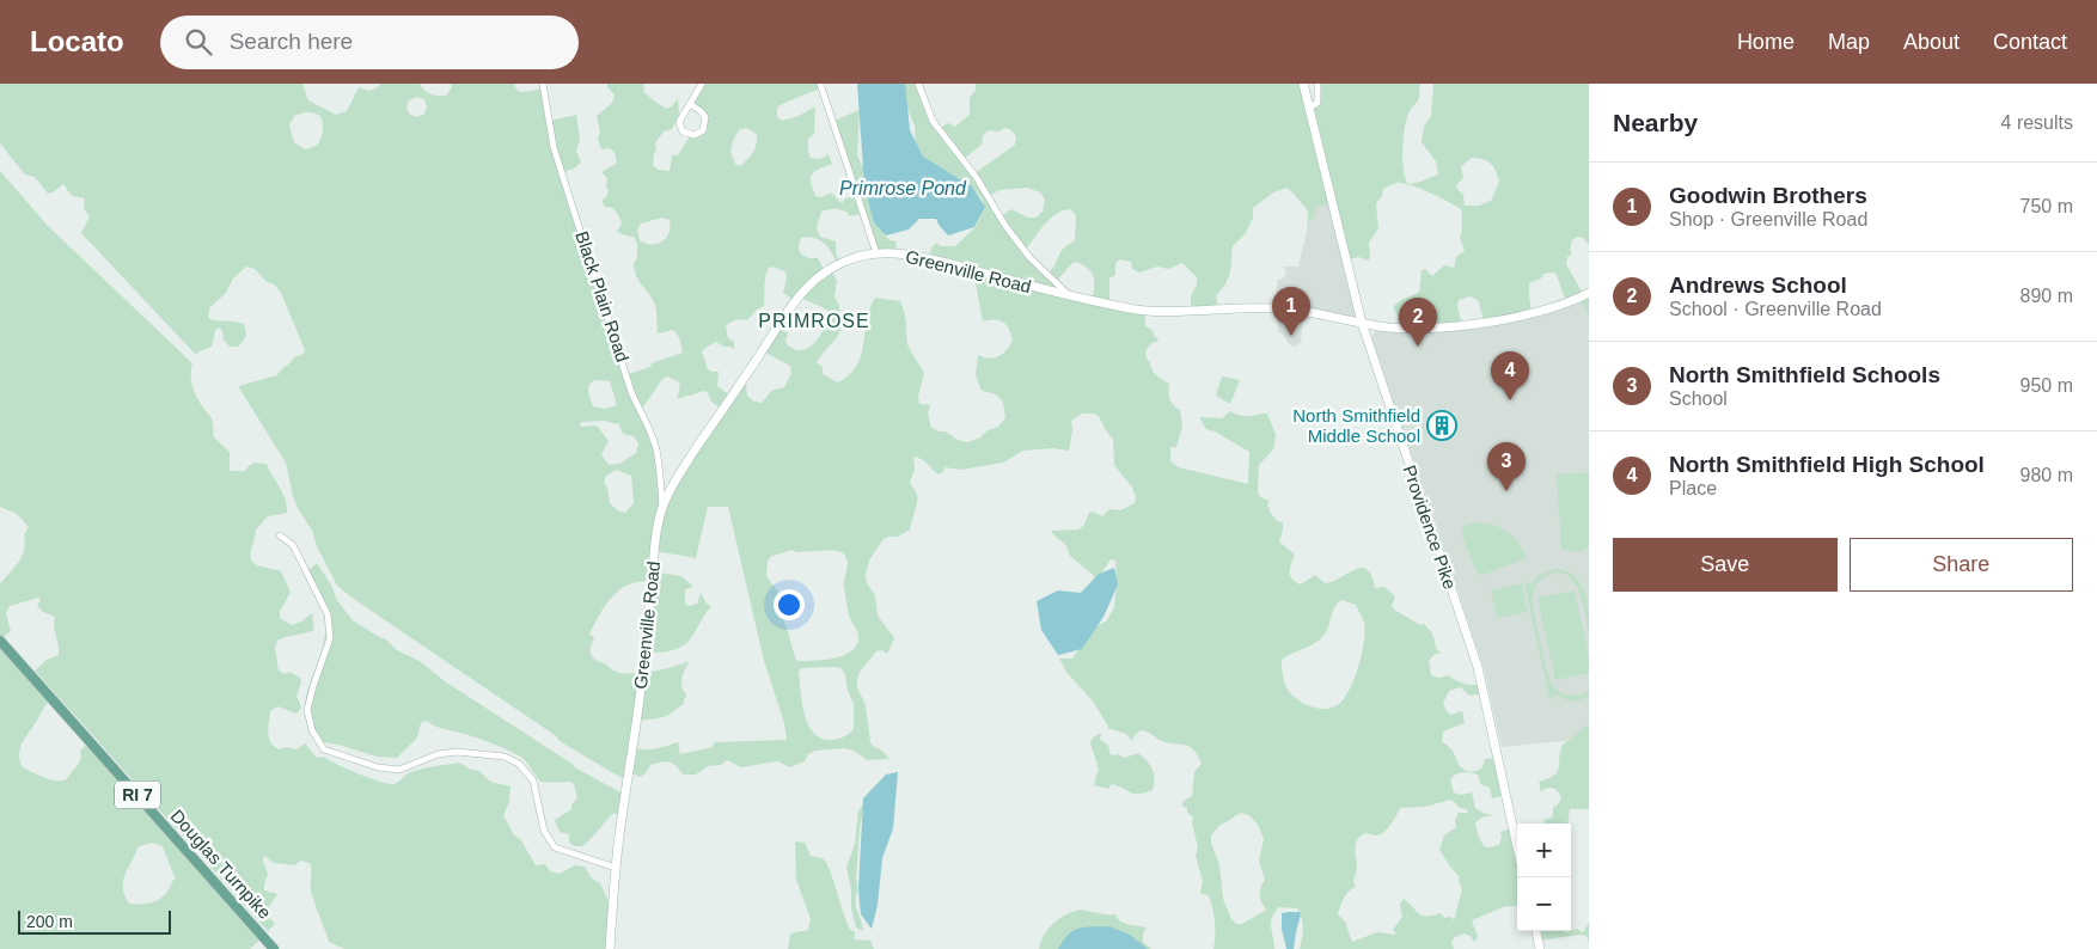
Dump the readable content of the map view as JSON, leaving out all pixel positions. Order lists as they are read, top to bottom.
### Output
{
  "streets": {
    "main road": [
      "Greenville Road",
      "Providence Pike",
      "RI 7",
      "Douglas Turnpike"
    ],
    "street": ["Black Plain Road"]
  },
  "crossings": [
    ["Greenville Road", "Black Plain Road"],
    ["Greenville Road", "Providence Pike"]
  ],
  "districts": ["PRIMROSE"],
  "water": ["Primrose Pond"],
  "places": {
    "building": ["North Smithfield Middle School"]
  },
  "scale_bar": "200 m",
  "page": {
    "header": "Locato",
    "search": "Search here",
    "nav": [
      "Home",
      "Map",
      "About",
      "Contact"
    ],
    "heading": ["Nearby", "4 results"],
    "list": [
      {
        "mark": "1",
        "name": "Goodwin Brothers",
        "note": "Shop · Greenville Road",
        "value": "750 m"
      },
      {
        "mark": "2",
        "name": "Andrews School",
        "note": "School · Greenville Road",
        "value": "890 m"
      },
      {
        "mark": "3",
        "name": "North Smithfield Schools",
        "note": "School",
        "value": "950 m"
      },
      {
        "mark": "4",
        "name": "North Smithfield High School",
        "note": "Place",
        "value": "980 m"
      }
    ],
    "pins": [
      "1",
      "2",
      "4",
      "3"
    ],
    "buttons": ["Save", "Share"],
    "map_buttons": ["+", "−"],
    "scale": "200 m"
  }
}
